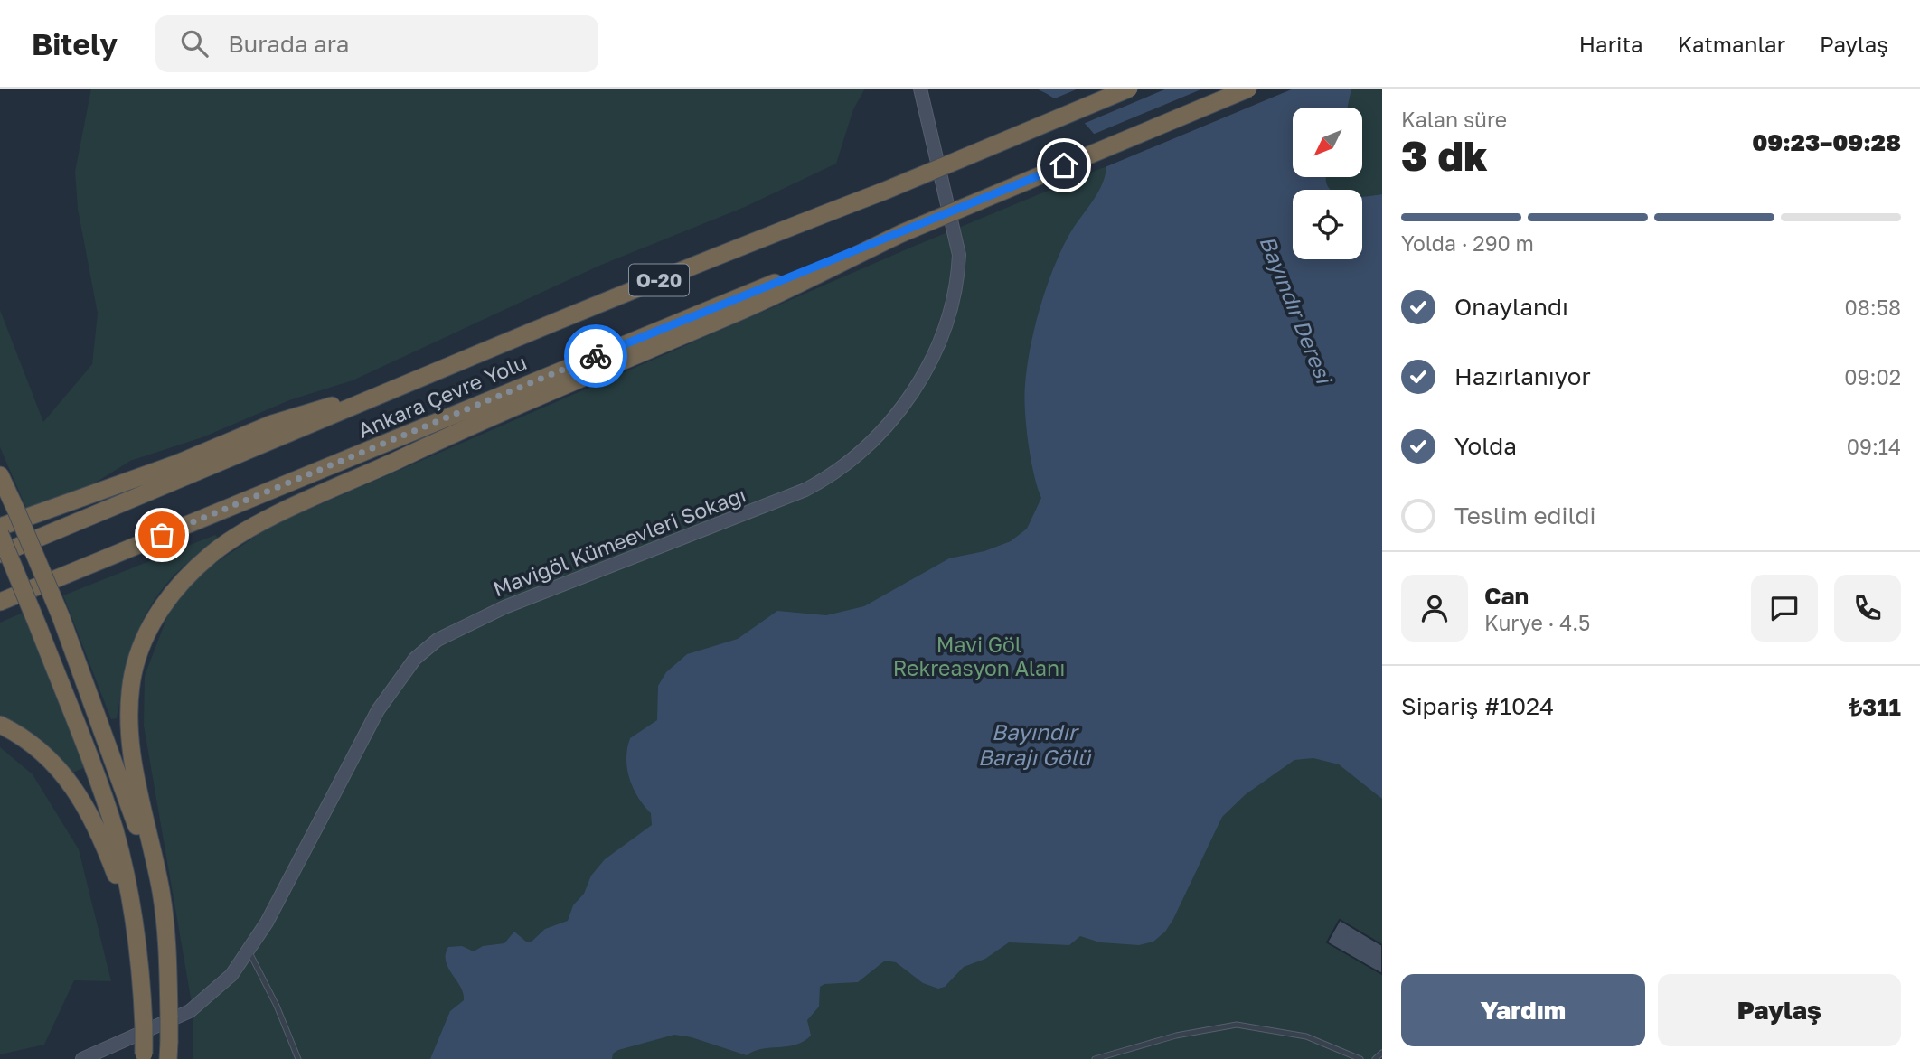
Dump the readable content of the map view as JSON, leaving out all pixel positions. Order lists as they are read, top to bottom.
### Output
{
  "streets": {
    "highway": ["O-20", "Ankara Çevre Yolu"],
    "street": ["Mavigöl Kümeevleri Sokağı"]
  },
  "crossings": [
    ["O-20", "Ankara Çevre Yolu"]
  ],
  "water": ["Bayındır Deresi", "Bayındır Barajı Gölü"],
  "parks": ["Mavi Göl Rekreasyon Alanı"],
  "north": "bottom left",
  "page": {
    "header": "Bitely",
    "search": "Burada ara",
    "nav": ["Harita", "Katmanlar", "Paylaş"],
    "heading": ["3 dk", "Kalan süre", "09:23–09:28"],
    "panel": [
      "Can",
      "Kurye · 4.5",
      "Sipariş #1024",
      "₺311"
    ],
    "bar": "Yolda · 290 m",
    "list": [
      ["Onaylandı", "08:58"],
      ["Hazırlanıyor", "09:02"],
      ["Yolda", "09:14"],
      "Teslim edildi"
    ],
    "buttons": ["Yardım", "Paylaş"]
  }
}
